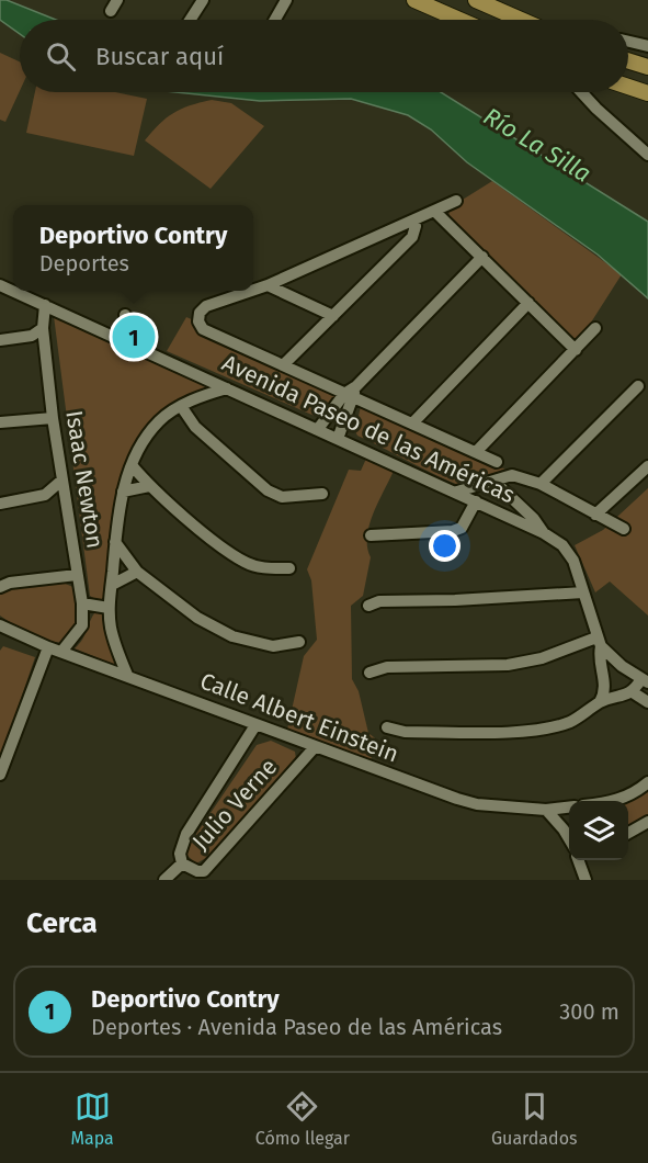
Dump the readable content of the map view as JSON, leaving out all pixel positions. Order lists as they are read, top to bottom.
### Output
{
  "streets": {
    "street": [
      "Avenida Paseo de las Américas",
      "Isaac Newton",
      "Calle Albert Einstein",
      "Julio Verne"
    ]
  },
  "crossings": [
    ["Avenida Paseo de las Américas", "Isaac Newton"],
    ["Isaac Newton", "Calle Albert Einstein"],
    ["Calle Albert Einstein", "Julio Verne"]
  ],
  "water": ["Río La Silla"],
  "page": {
    "search": "Buscar aquí",
    "popup": ["Deportivo Contry", "Deportes"],
    "pins": "1",
    "heading": "Cerca",
    "list": [
      {
        "mark": "1",
        "name": "Deportivo Contry",
        "note": "Deportes · Avenida Paseo de las Américas",
        "value": "300 m"
      }
    ],
    "nav": ["Mapa", "Cómo llegar", "Guardados"]
  }
}
